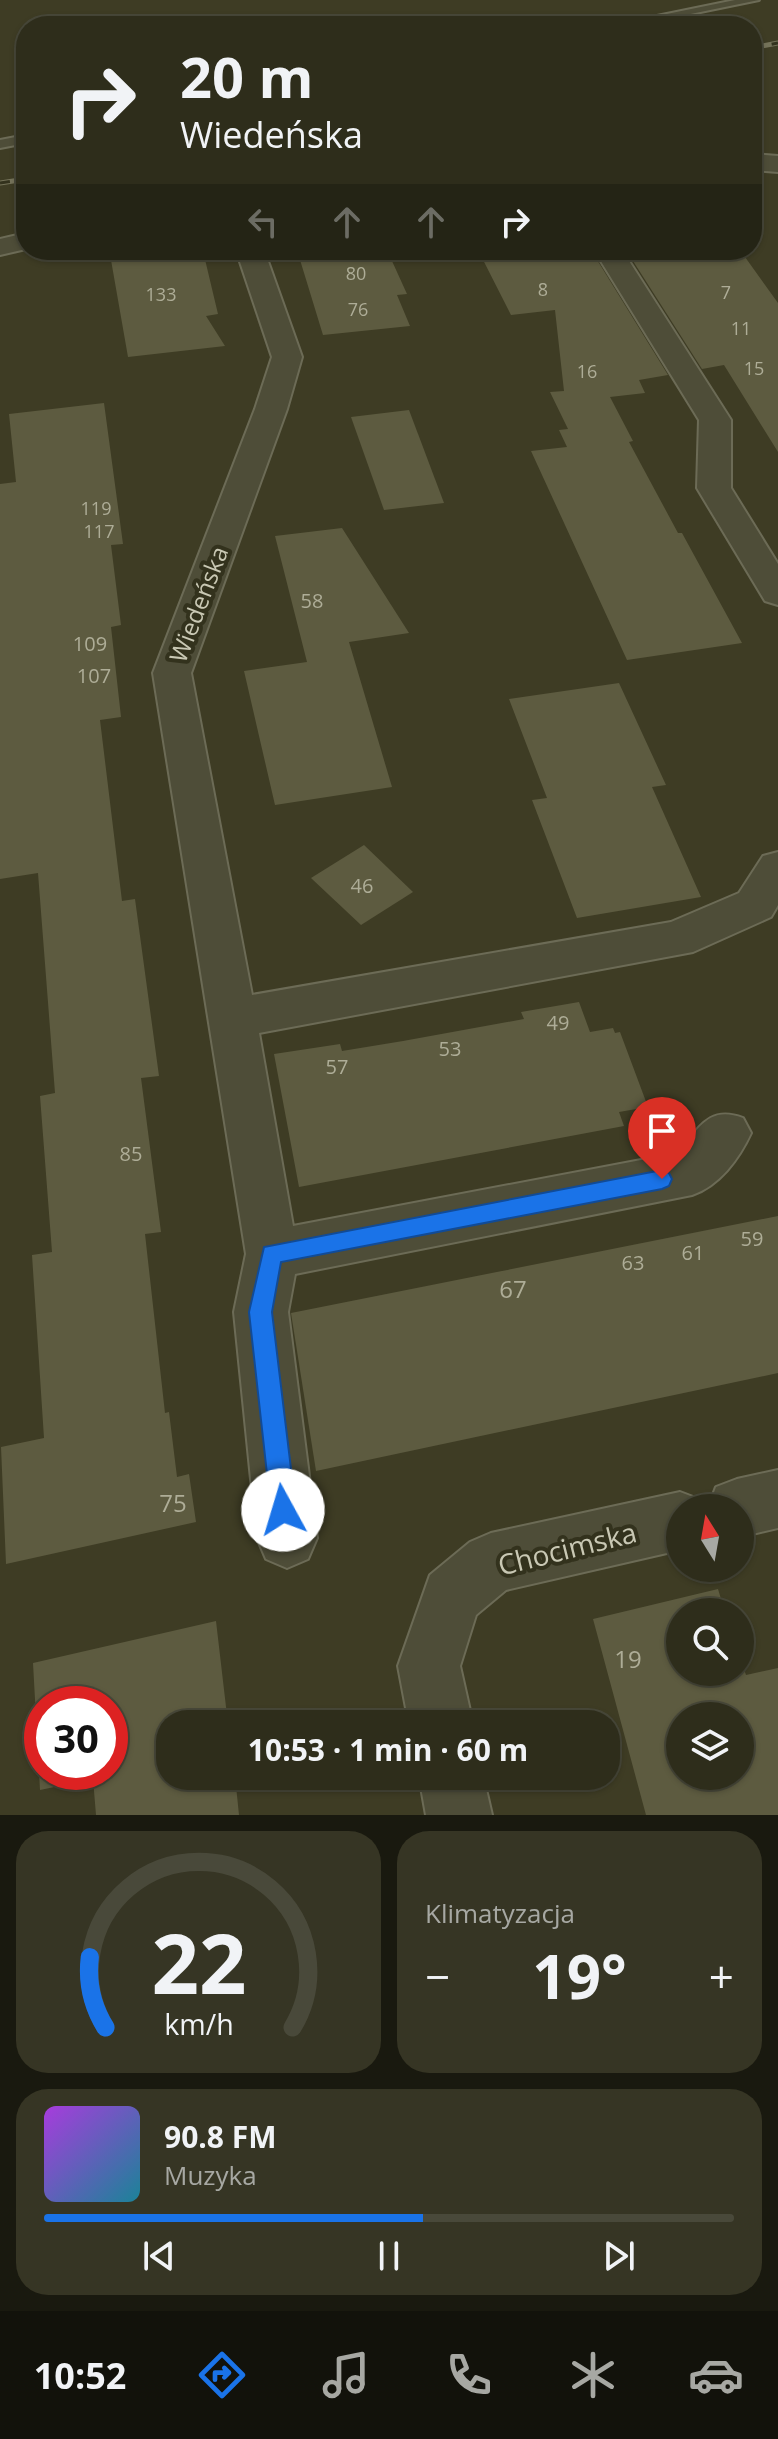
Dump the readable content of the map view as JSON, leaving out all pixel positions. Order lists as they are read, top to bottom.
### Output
{
  "streets": {
    "street": ["Wiedeńska", "Chocimska"]
  },
  "house_numbers": [
    "80",
    "8",
    "7",
    "133",
    "76",
    "11",
    "15",
    "16",
    "119",
    "117",
    "58",
    "109",
    "107",
    "46",
    "49",
    "53",
    "57",
    "85",
    "59",
    "61",
    "63",
    "67",
    "75",
    "19"
  ],
  "north": "top",
  "page": {
    "turn": ["20 m", "Wiedeńska"],
    "limit": "30",
    "trip": "10:53 · 1 min · 60 m",
    "tile": "Klimatyzacja",
    "heat": ["−", "19°", "+"],
    "song": ["90.8 FM", "Muzyka"],
    "tabs": "10:52",
    "gauge": ["22", "km/h"]
  }
}
